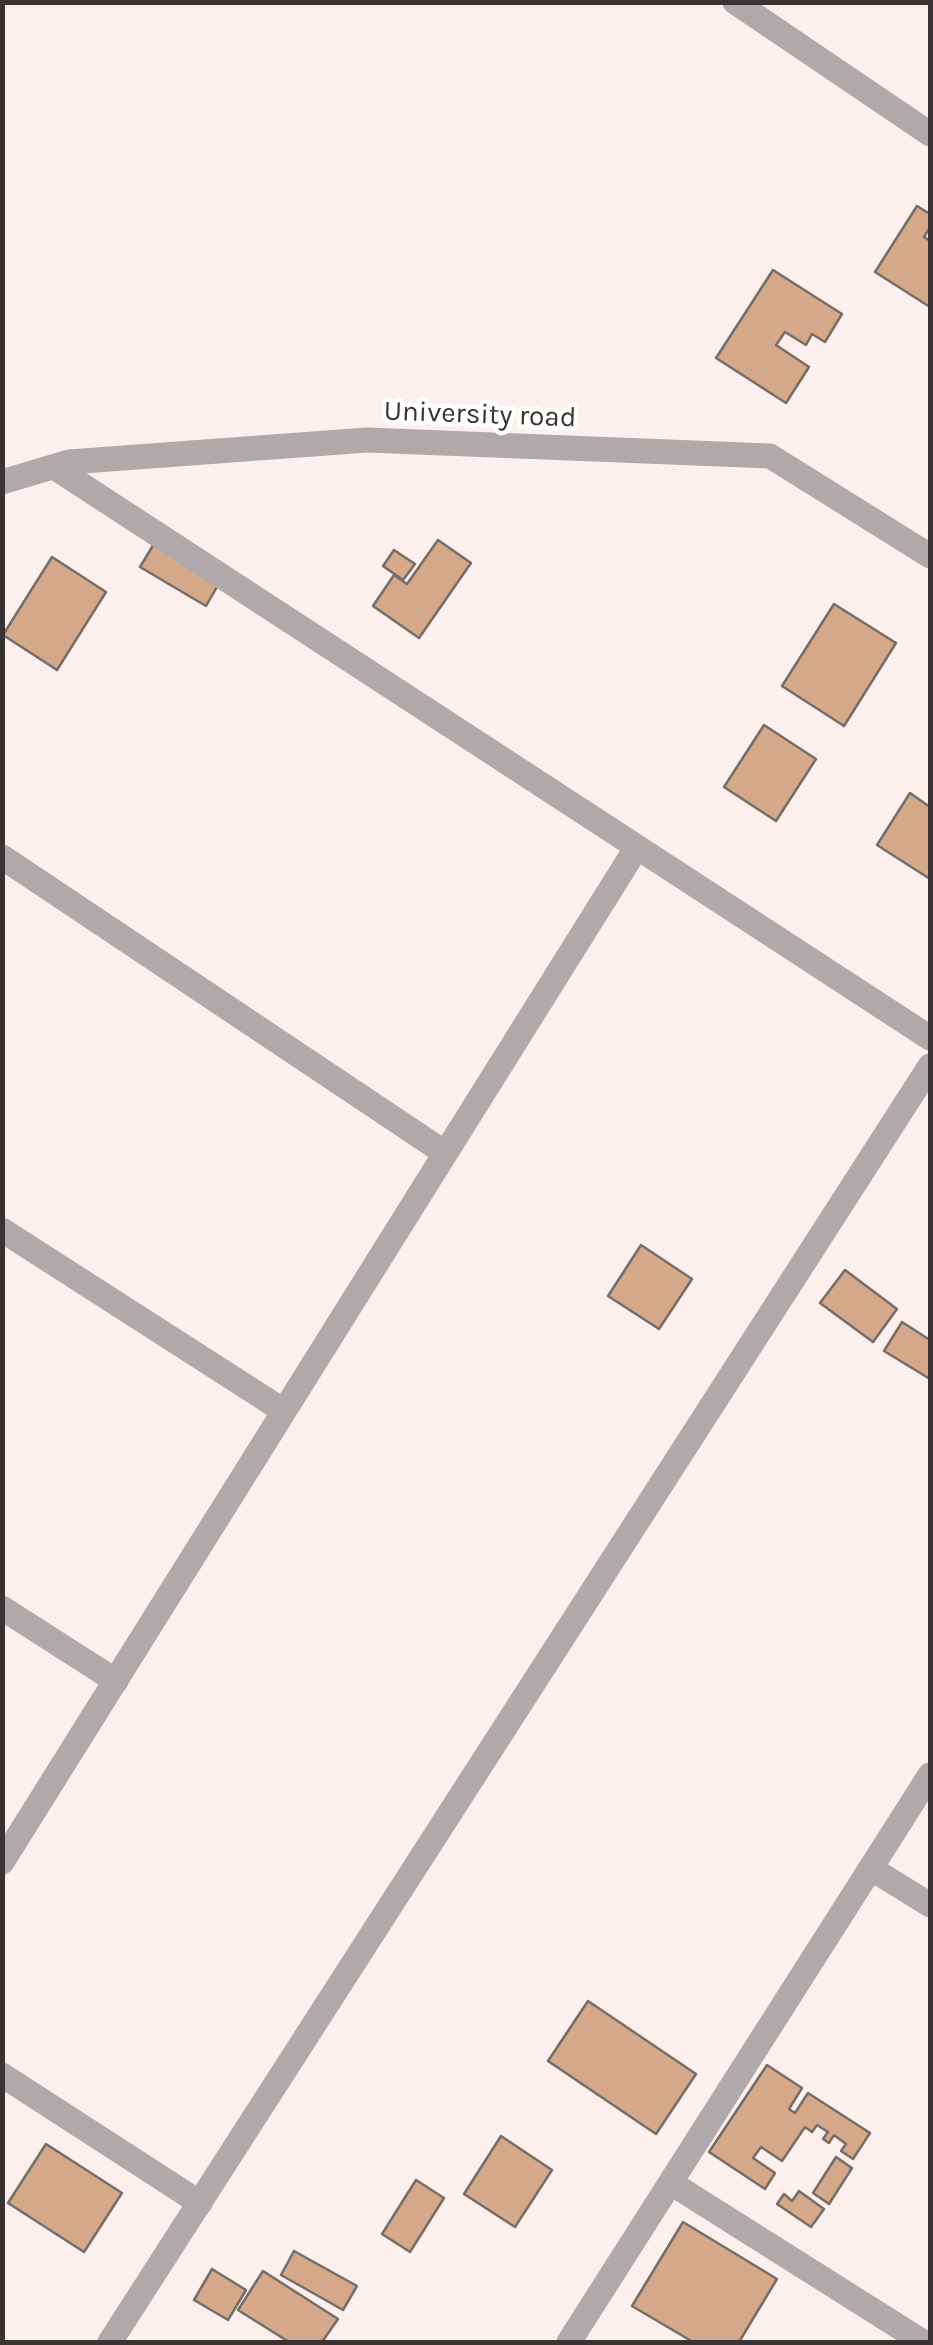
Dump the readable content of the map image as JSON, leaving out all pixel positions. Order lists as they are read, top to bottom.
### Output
{
  "streets": {
    "street": ["University road"]
  }
}
